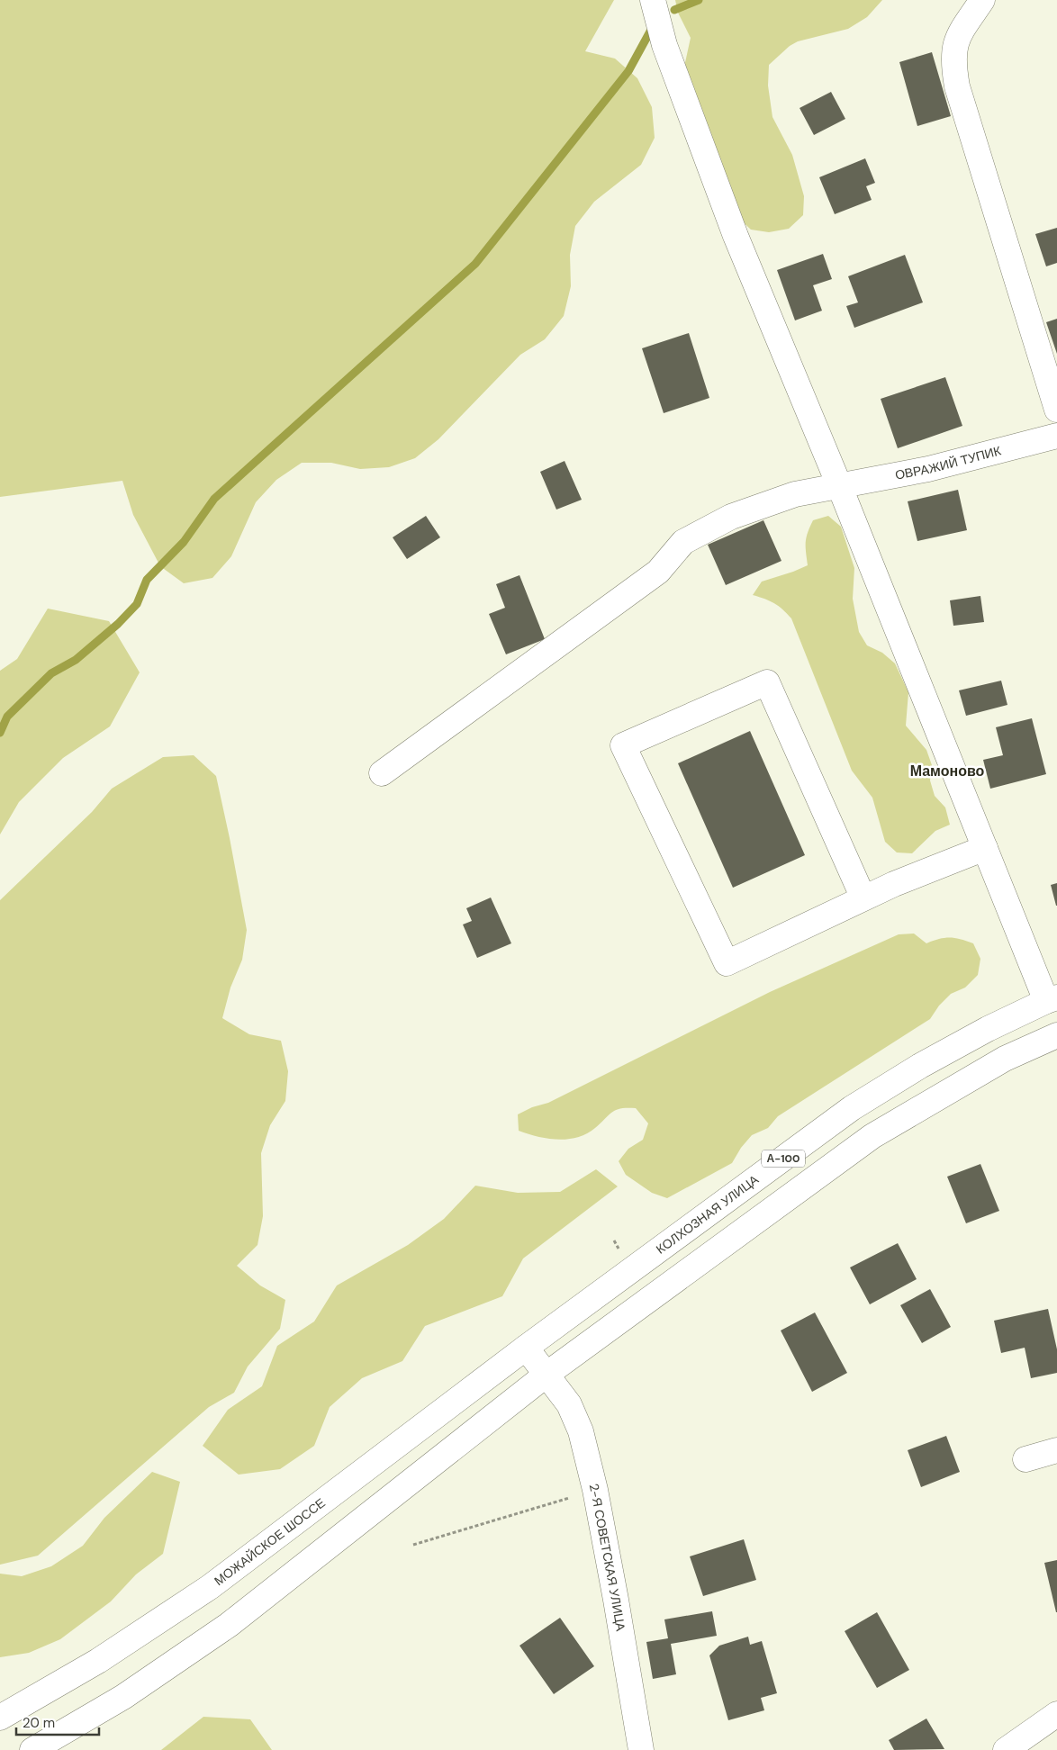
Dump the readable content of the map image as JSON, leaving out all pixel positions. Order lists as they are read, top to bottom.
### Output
{
  "streets": {
    "main road": [
      "ОВРАЖИЙ ТУПИК",
      "А-100",
      "КОЛХОЗНАЯ УЛИЦА",
      "МОЖАЙСКОЕ ШОССЕ",
      "2-Я СОВЕТСКАЯ УЛИЦА"
    ]
  },
  "crossings": [
    ["А-100", "2-Я СОВЕТСКАЯ УЛИЦА"],
    ["КОЛХОЗНАЯ УЛИЦА", "МОЖАЙСКОЕ ШОССЕ"],
    ["КОЛХОЗНАЯ УЛИЦА", "2-Я СОВЕТСКАЯ УЛИЦА"],
    ["МОЖАЙСКОЕ ШОССЕ", "2-Я СОВЕТСКАЯ УЛИЦА"]
  ],
  "districts": ["Мамоново"],
  "scale_bar": "20 m"
}
